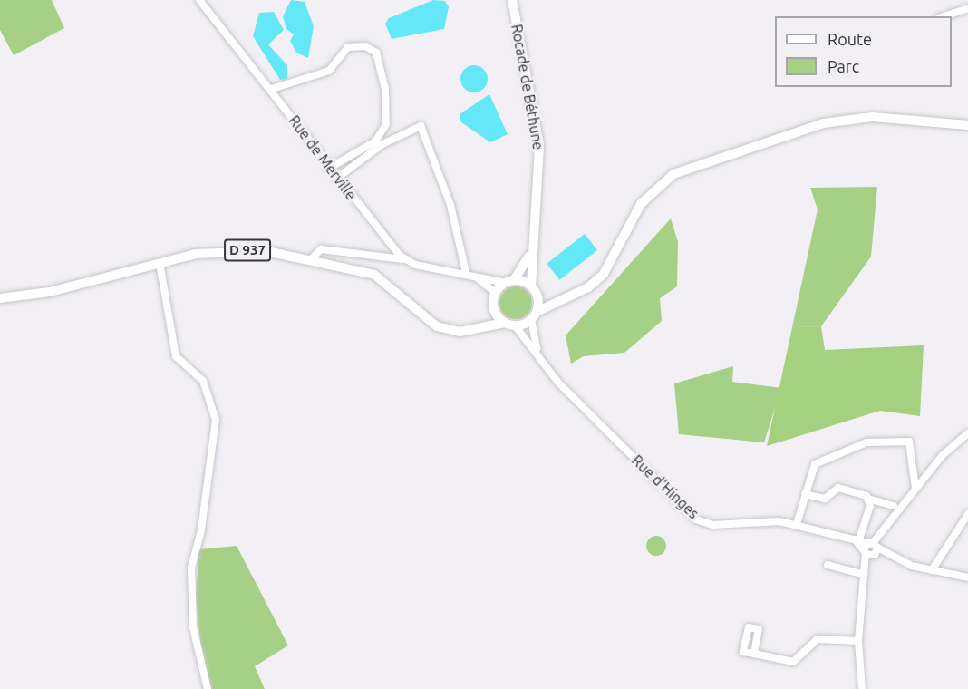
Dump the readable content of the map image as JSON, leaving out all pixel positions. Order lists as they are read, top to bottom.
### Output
{
  "streets": {
    "main road": ["Rocade de Béthune", "D 937"],
    "street": ["Rue de Merville", "Rue d'Hinges"]
  },
  "crossings": [
    ["Rocade de Béthune", "D 937"],
    ["Rocade de Béthune", "Rue d'Hinges"],
    ["D 937", "Rue d'Hinges"]
  ],
  "legend": ["Route", "Parc"]
}
